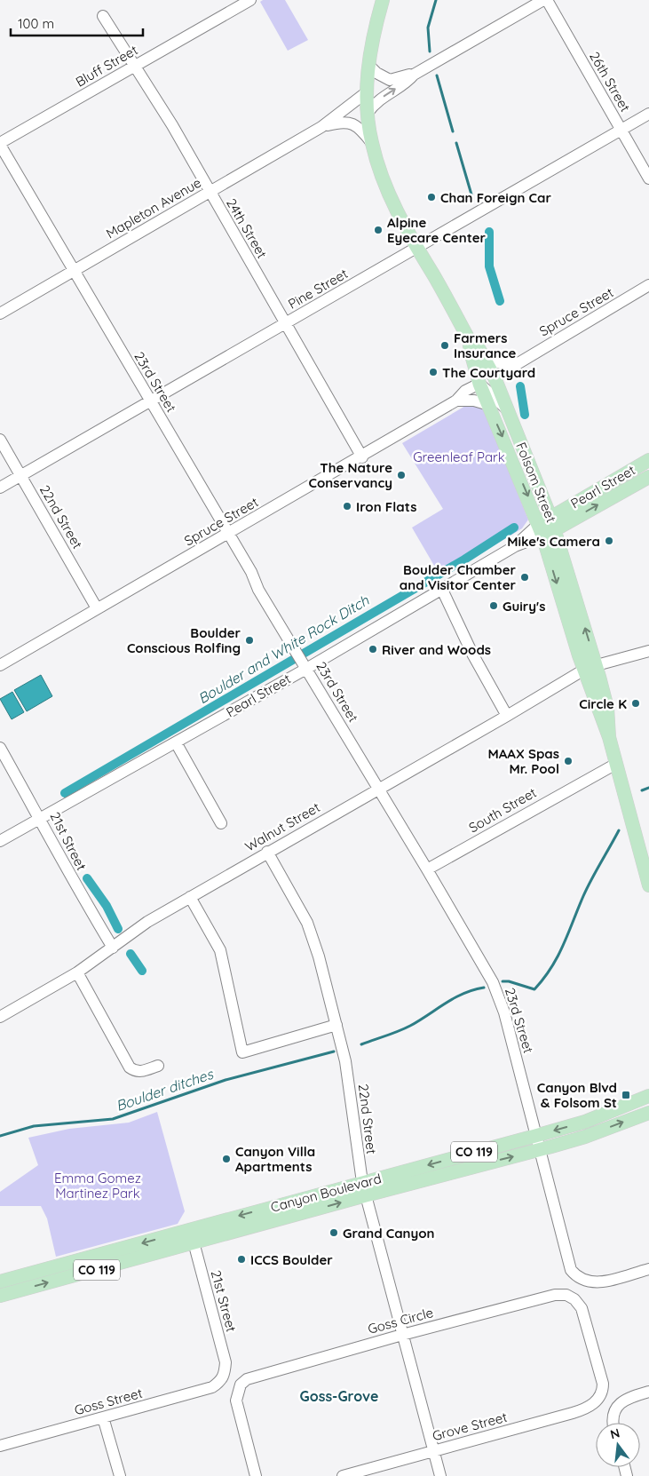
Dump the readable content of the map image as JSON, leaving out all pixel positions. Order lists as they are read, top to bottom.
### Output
{
  "streets": {
    "main road": [
      "Folsom Street",
      "Pearl Street",
      "CO 119",
      "Canyon Boulevard"
    ],
    "street": [
      "Bluff Street",
      "26th Street",
      "Mapleton Avenue",
      "24th Street",
      "Pine Street",
      "Spruce Street",
      "23rd Street",
      "22nd Street",
      "South Street",
      "Walnut Street",
      "21st Street",
      "Goss Circle",
      "Goss Street",
      "Grove Street"
    ]
  },
  "crossings": [
    ["Bluff Street", "24th Street"],
    ["Bluff Street", "23rd Street"],
    ["26th Street", "Pine Street"],
    ["Mapleton Avenue", "24th Street"],
    ["Mapleton Avenue", "23rd Street"],
    ["Mapleton Avenue", "Folsom Street"],
    ["24th Street", "Pine Street"],
    ["24th Street", "Spruce Street"],
    ["Pine Street", "23rd Street"],
    ["Pine Street", "Folsom Street"],
    ["Pine Street", "22nd Street"],
    ["Spruce Street", "23rd Street"],
    ["Spruce Street", "Folsom Street"],
    ["Spruce Street", "22nd Street"],
    ["23rd Street", "Pearl Street"],
    ["23rd Street", "South Street"],
    ["23rd Street", "Walnut Street"],
    ["23rd Street", "Canyon Boulevard"],
    ["Folsom Street", "Pearl Street"],
    ["Folsom Street", "South Street"],
    ["Folsom Street", "Walnut Street"],
    ["Pearl Street", "21st Street"],
    ["22nd Street", "Walnut Street"],
    ["22nd Street", "Canyon Boulevard"],
    ["22nd Street", "Goss Circle"],
    ["22nd Street", "Grove Street"],
    ["Walnut Street", "21st Street"],
    ["21st Street", "Canyon Boulevard"],
    ["21st Street", "Goss Street"],
    ["Goss Circle", "Grove Street"]
  ],
  "districts": ["Goss-Grove"],
  "water": ["Boulder and White Rock Ditch", "Boulder ditches"],
  "parks": ["Greenleaf Park", "Emma Gomez Martinez Park"],
  "places": {
    "other": [
      "Chan Foreign Car",
      "Alpine Eyecare Center",
      "Farmers Insurance",
      "The Courtyard",
      "The Nature Conservancy",
      "Iron Flats",
      "Mike's Camera",
      "Boulder Chamber and Visitor Center",
      "Guiry's",
      "Boulder Conscious Rolfing",
      "River and Woods",
      "Circle K",
      "MAAX Spas Mr. Pool",
      "Canyon Villa Apartments",
      "Grand Canyon",
      "ICCS Boulder"
    ],
    "transit": ["Canyon Blvd & Folsom St"]
  },
  "scale_bar": "100 m",
  "north": "top"
}
